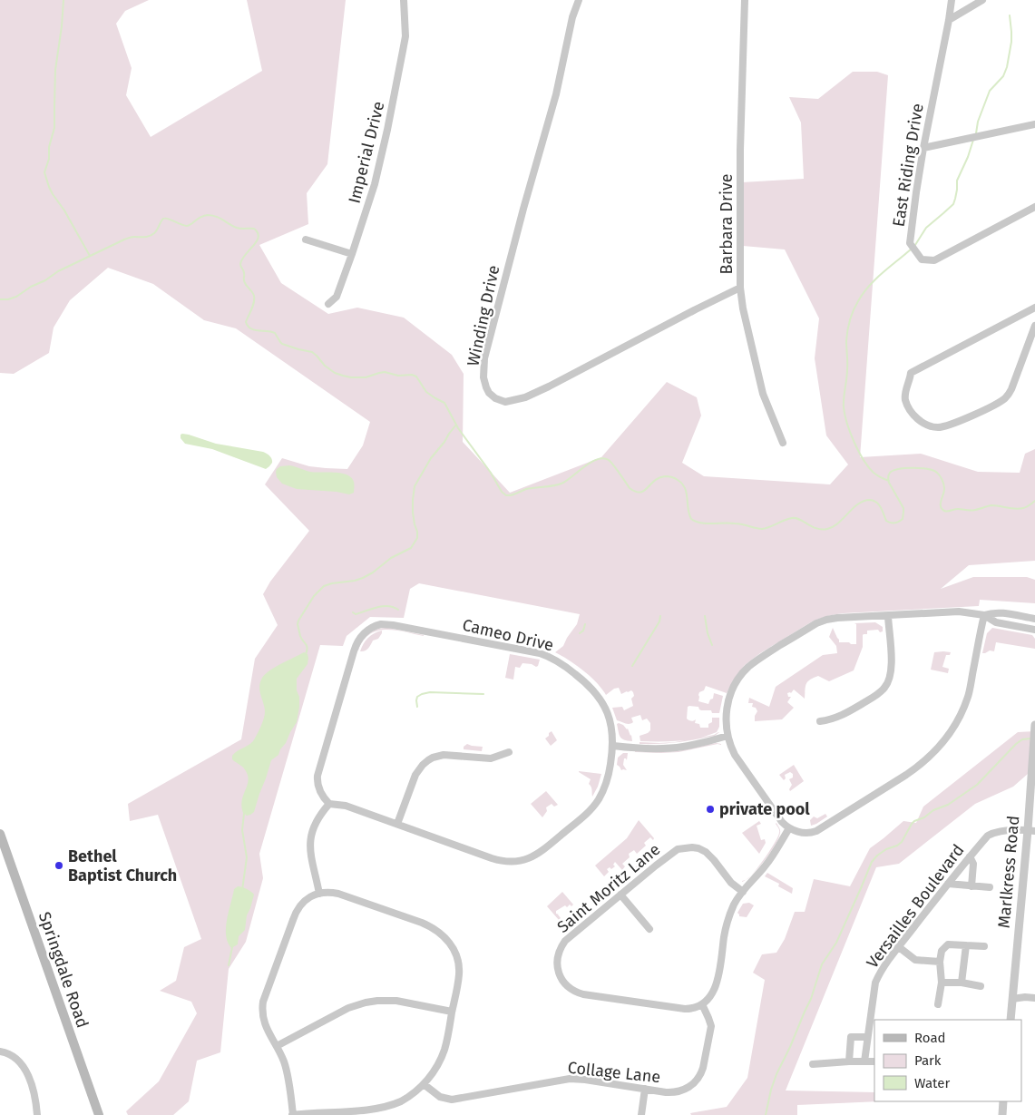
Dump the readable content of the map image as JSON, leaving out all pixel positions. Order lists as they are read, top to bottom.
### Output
{
  "streets": {
    "main road": ["Springdale Road"],
    "street": [
      "Imperial Drive",
      "East Riding Drive",
      "Barbara Drive",
      "Winding Drive",
      "Cameo Drive",
      "Marlkress Road",
      "Saint Moritz Lane",
      "Versailles Boulevard",
      "Collage Lane"
    ]
  },
  "crossings": [
    ["Barbara Drive", "Winding Drive"],
    ["Marlkress Road", "Versailles Boulevard"],
    ["Saint Moritz Lane", "Collage Lane"]
  ],
  "places": ["private pool", "Bethel Baptist Church"],
  "legend": ["Road", "Park", "Water"]
}
